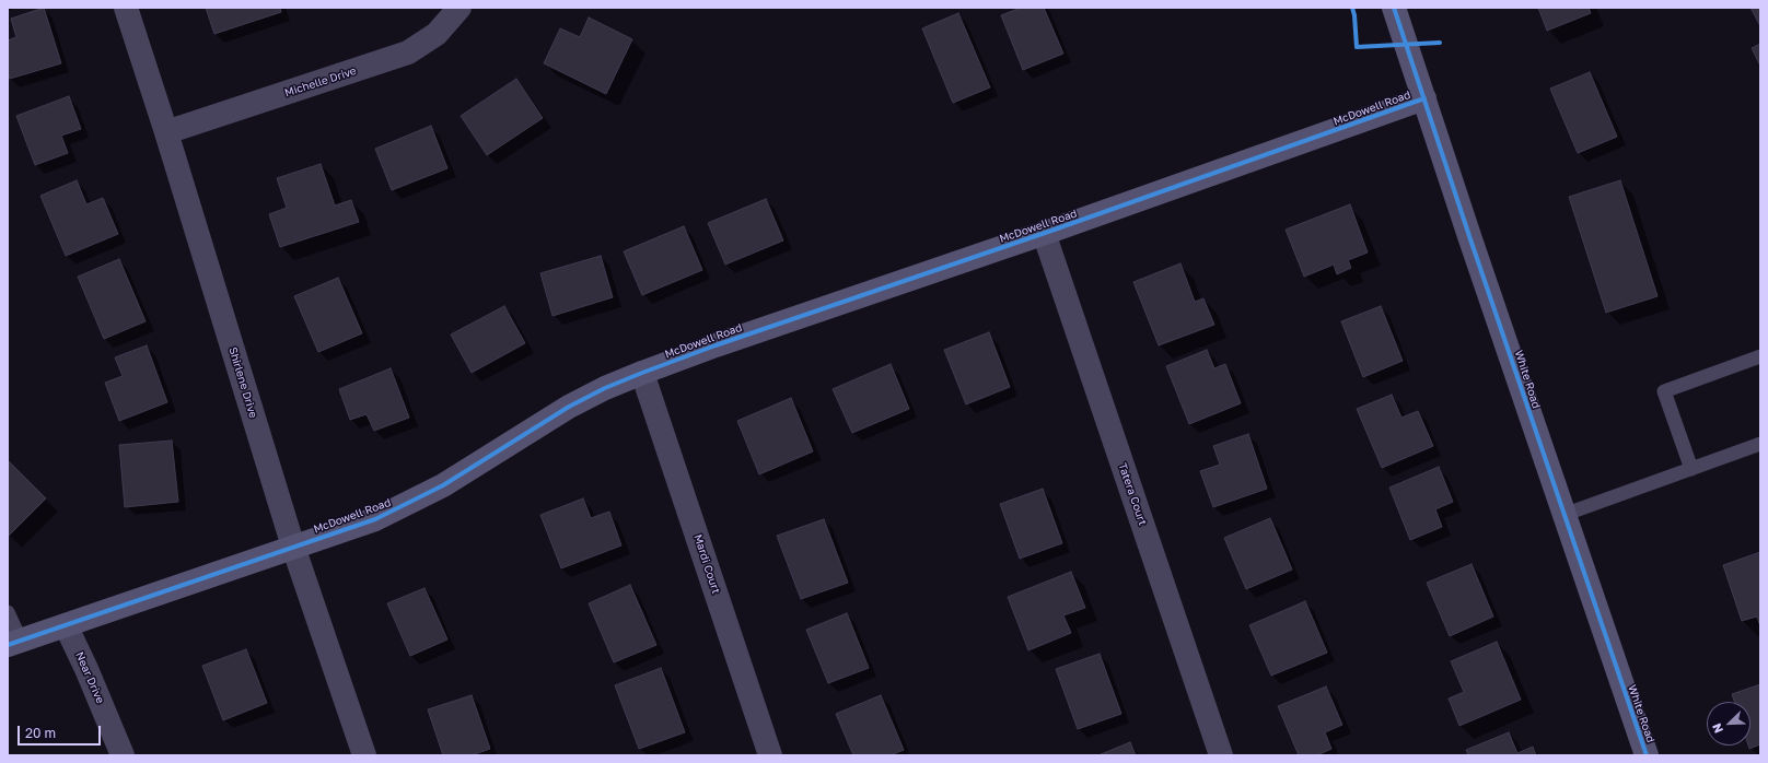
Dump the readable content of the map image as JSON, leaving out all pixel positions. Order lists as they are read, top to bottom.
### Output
{
  "streets": {
    "street": [
      "Michelle Drive",
      "McDowell Road",
      "White Road",
      "Shirlene Drive",
      "Tatera Court",
      "Mardi Court",
      "Near Drive"
    ]
  },
  "crossings": [
    ["Michelle Drive", "Shirlene Drive"],
    ["McDowell Road", "White Road"],
    ["McDowell Road", "Shirlene Drive"],
    ["McDowell Road", "Tatera Court"],
    ["McDowell Road", "Mardi Court"],
    ["McDowell Road", "Near Drive"]
  ],
  "scale_bar": "20 m",
  "north": "bottom left"
}
